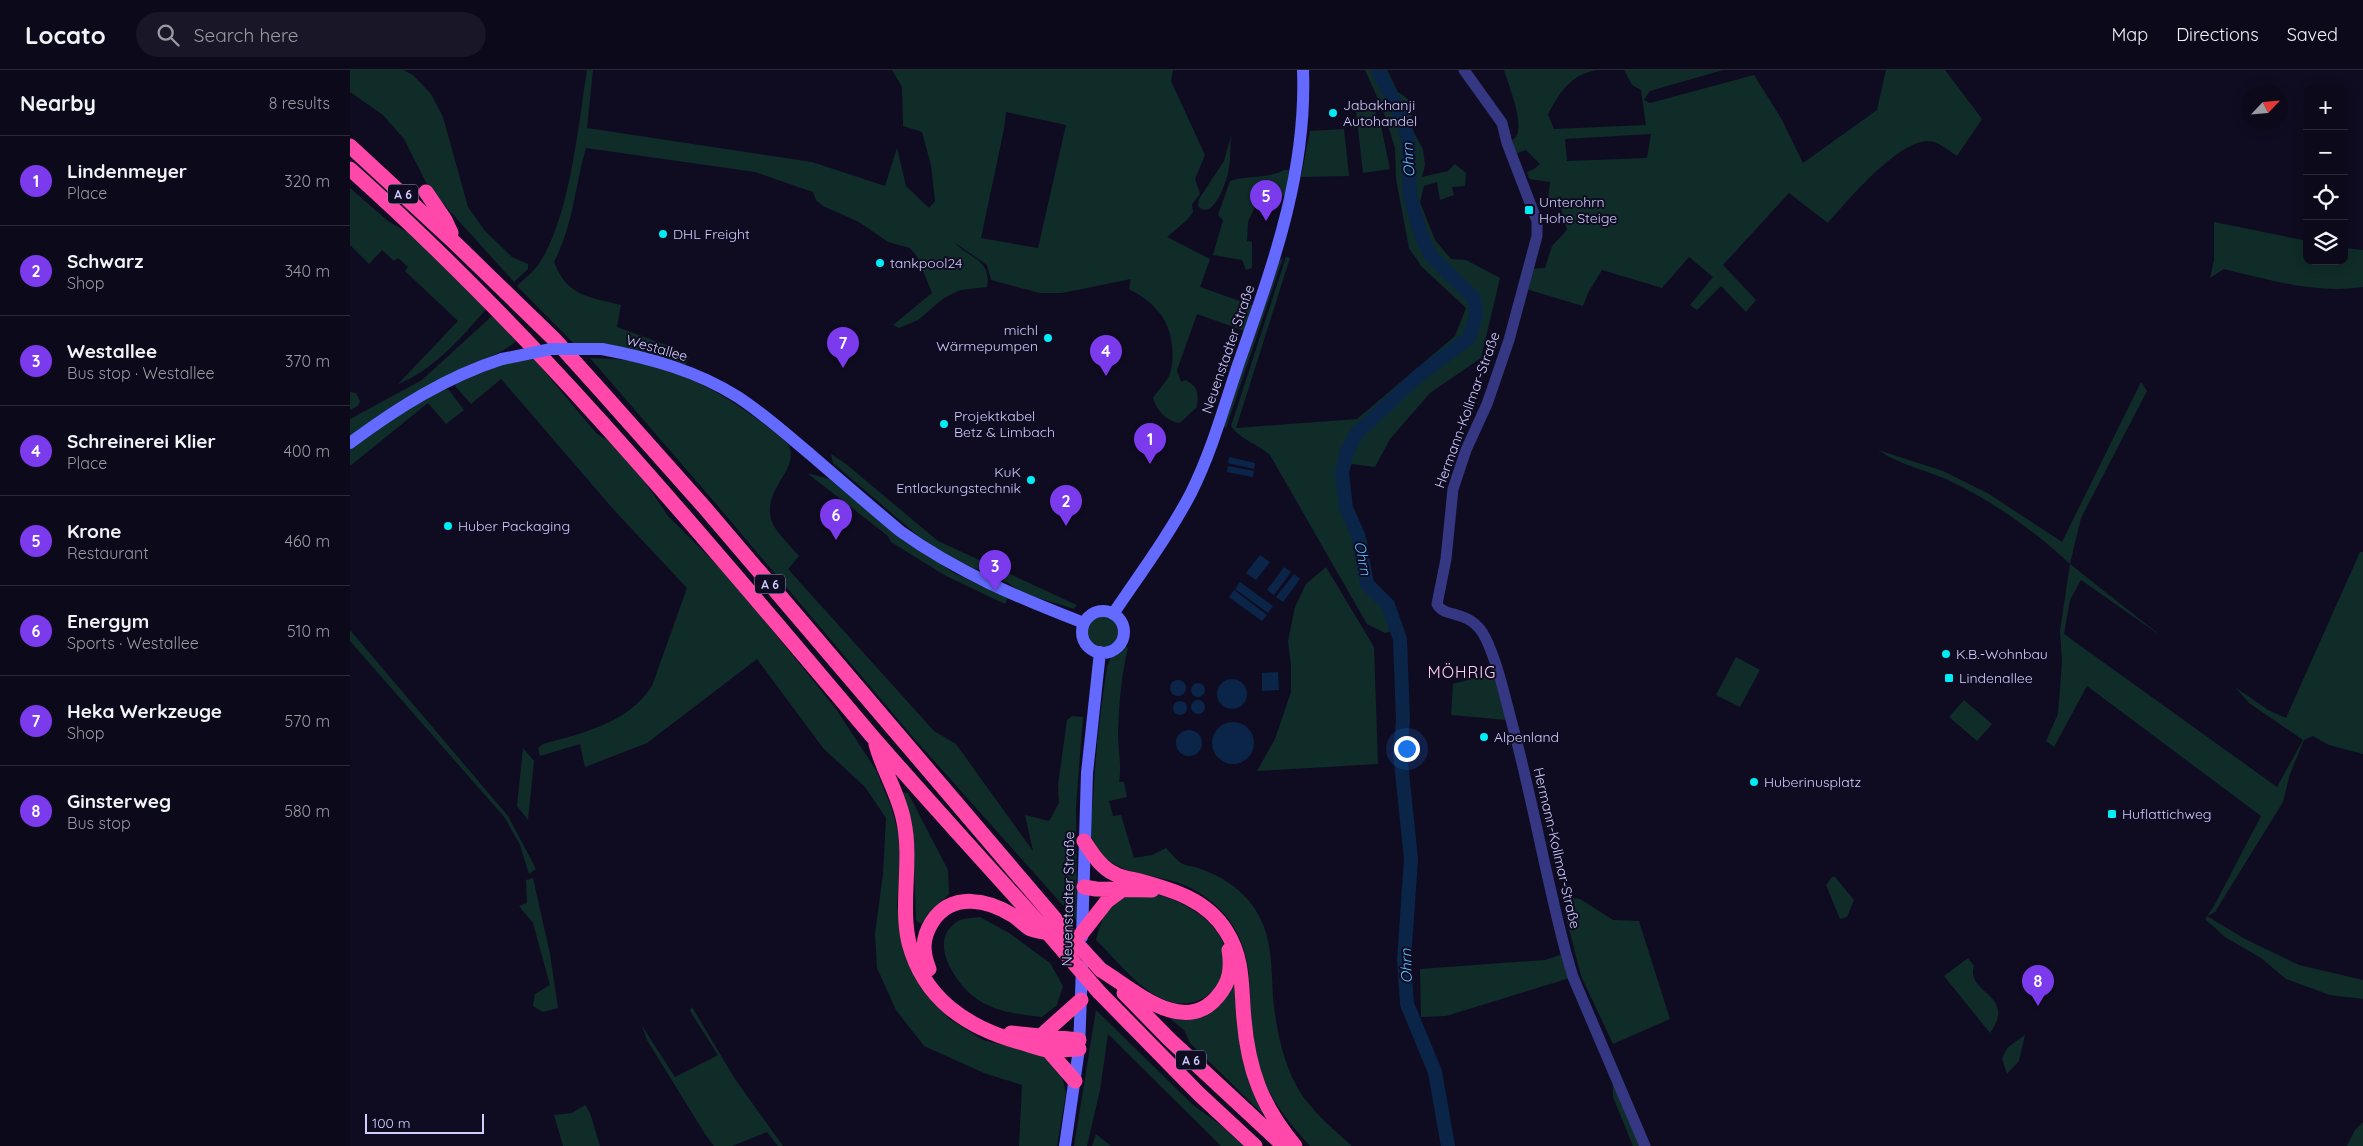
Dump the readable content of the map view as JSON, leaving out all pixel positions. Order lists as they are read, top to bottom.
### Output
{
  "streets": {
    "highway": ["A 6"],
    "main road": ["Westallee", "Neuenstadter Straße"],
    "street": ["Hermann-Kollmar-Straße"]
  },
  "crossings": [
    ["A 6", "Neuenstadter Straße"],
    ["Westallee", "Neuenstadter Straße"]
  ],
  "districts": ["MÖHRIG"],
  "water": ["Ohrn"],
  "places": {
    "other": [
      "Jabakhanji Autohandel",
      "DHL Freight",
      "tankpool24",
      "michl Wärmepumpen",
      "Projektkabel Betz & Limbach",
      "KuK Entlackungstechnik",
      "Huber Packaging",
      "K.B.-Wohnbau",
      "Alpenland",
      "Huberinusplatz"
    ],
    "transit": ["Unterohrn Hohe Steige", "Lindenallee", "Huflattichweg"]
  },
  "scale_bar": "100 m",
  "north": "top right",
  "page": {
    "header": "Locato",
    "search": "Search here",
    "nav": ["Map", "Directions", "Saved"],
    "heading": ["Nearby", "8 results"],
    "map_buttons": ["+", "−"],
    "list": [
      {
        "mark": "1",
        "name": "Lindenmeyer",
        "note": "Place",
        "value": "320 m"
      },
      {
        "mark": "2",
        "name": "Schwarz",
        "note": "Shop",
        "value": "340 m"
      },
      {
        "mark": "3",
        "name": "Westallee",
        "note": "Bus stop · Westallee",
        "value": "370 m"
      },
      {
        "mark": "4",
        "name": "Schreinerei Klier",
        "note": "Place",
        "value": "400 m"
      },
      {
        "mark": "5",
        "name": "Krone",
        "note": "Restaurant",
        "value": "460 m"
      },
      {
        "mark": "6",
        "name": "Energym",
        "note": "Sports · Westallee",
        "value": "510 m"
      },
      {
        "mark": "7",
        "name": "Heka Werkzeuge",
        "note": "Shop",
        "value": "570 m"
      },
      {
        "mark": "8",
        "name": "Ginsterweg",
        "note": "Bus stop",
        "value": "580 m"
      }
    ],
    "pins": [
      "5",
      "7",
      "4",
      "1",
      "2",
      "6",
      "3",
      "8"
    ],
    "scale": "100 m"
  }
}
